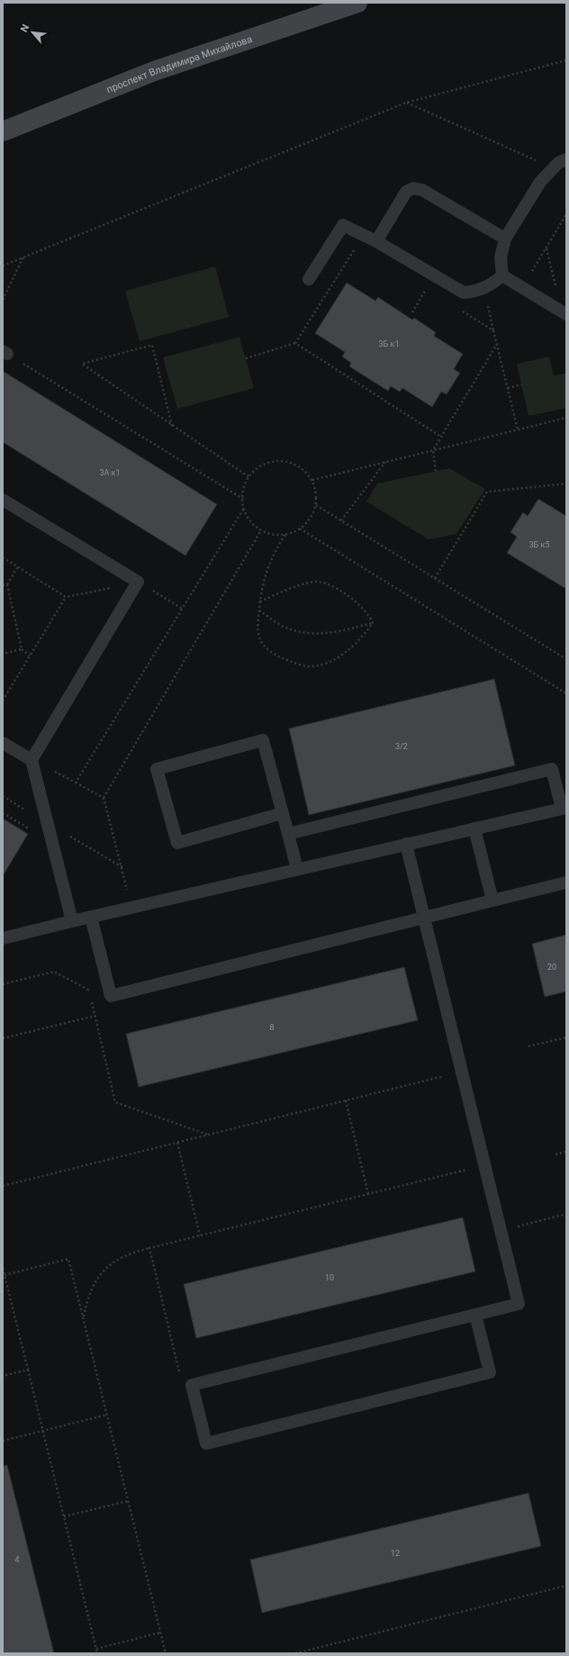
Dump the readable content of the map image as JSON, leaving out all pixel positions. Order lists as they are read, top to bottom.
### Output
{
  "streets": {
    "main road": ["проспект Владимира Михайлова"]
  },
  "house_numbers": [
    "3Б к1",
    "3А к1",
    "3Б к5",
    "3/2",
    "20",
    "8",
    "10",
    "12",
    "4"
  ],
  "north": "top left"
}
